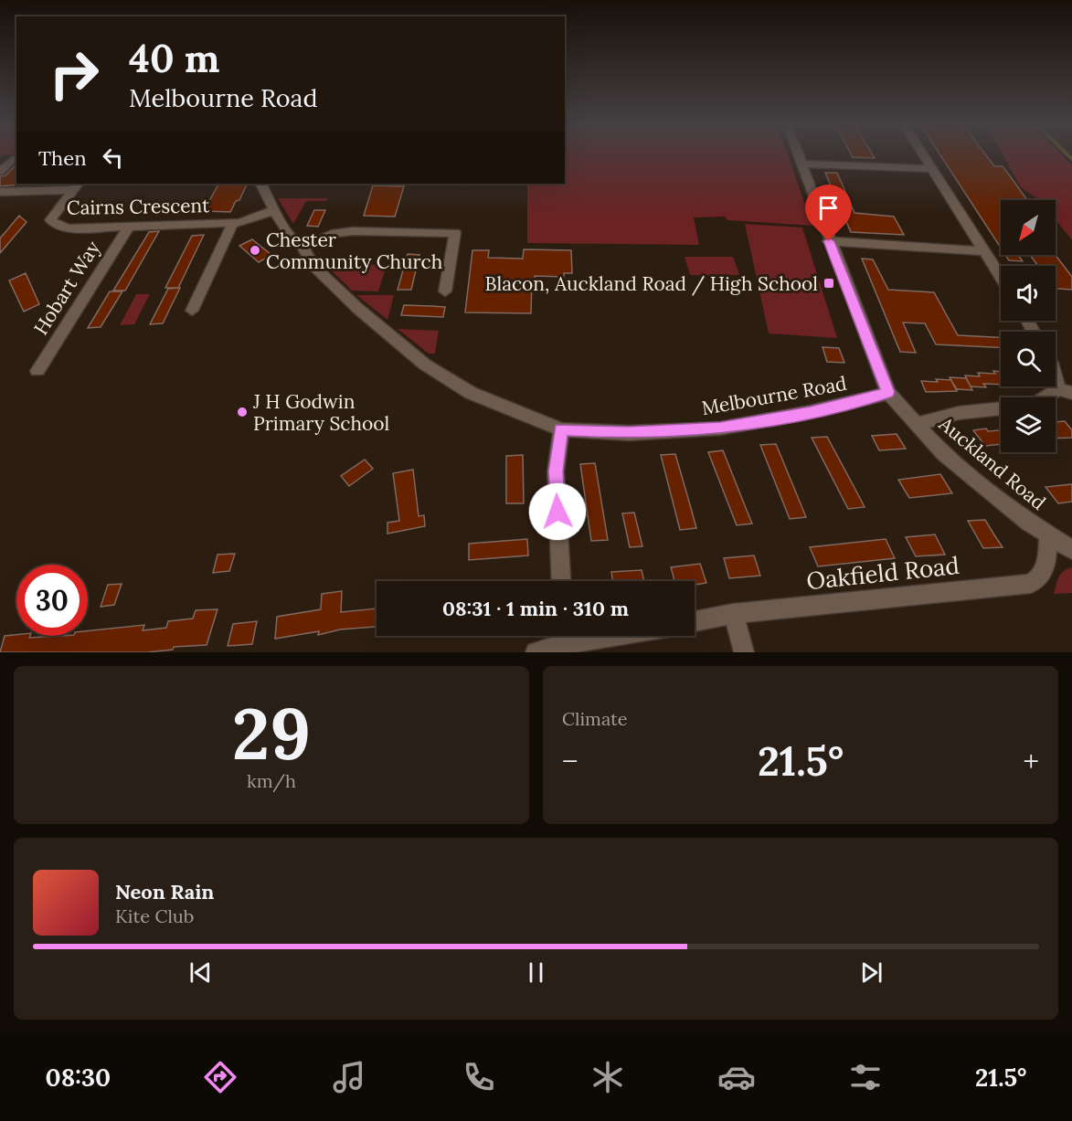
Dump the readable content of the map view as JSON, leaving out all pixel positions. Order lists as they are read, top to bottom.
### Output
{
  "streets": {
    "street": [
      "Cairns Crescent",
      "Hobart Way",
      "Melbourne Road",
      "Auckland Road",
      "Oakfield Road"
    ]
  },
  "crossings": [
    ["Cairns Crescent", "Hobart Way"],
    ["Cairns Crescent", "Melbourne Road"],
    ["Melbourne Road", "Auckland Road"],
    ["Auckland Road", "Oakfield Road"]
  ],
  "places": {
    "other": ["Chester Community Church", "J H Godwin Primary School"],
    "transit": ["Blacon, Auckland Road / High School"]
  },
  "north": "bottom left",
  "page": {
    "turn": ["40 m", "Melbourne Road"],
    "then": "Then",
    "limit": "30",
    "trip": "08:31 · 1 min · 310 m",
    "tile": [
      ["29", "km/h"],
      "Climate"
    ],
    "heat": ["−", "21.5°", "+"],
    "song": ["Neon Rain", "Kite Club"],
    "tabs": ["08:30", "21.5°"]
  }
}
